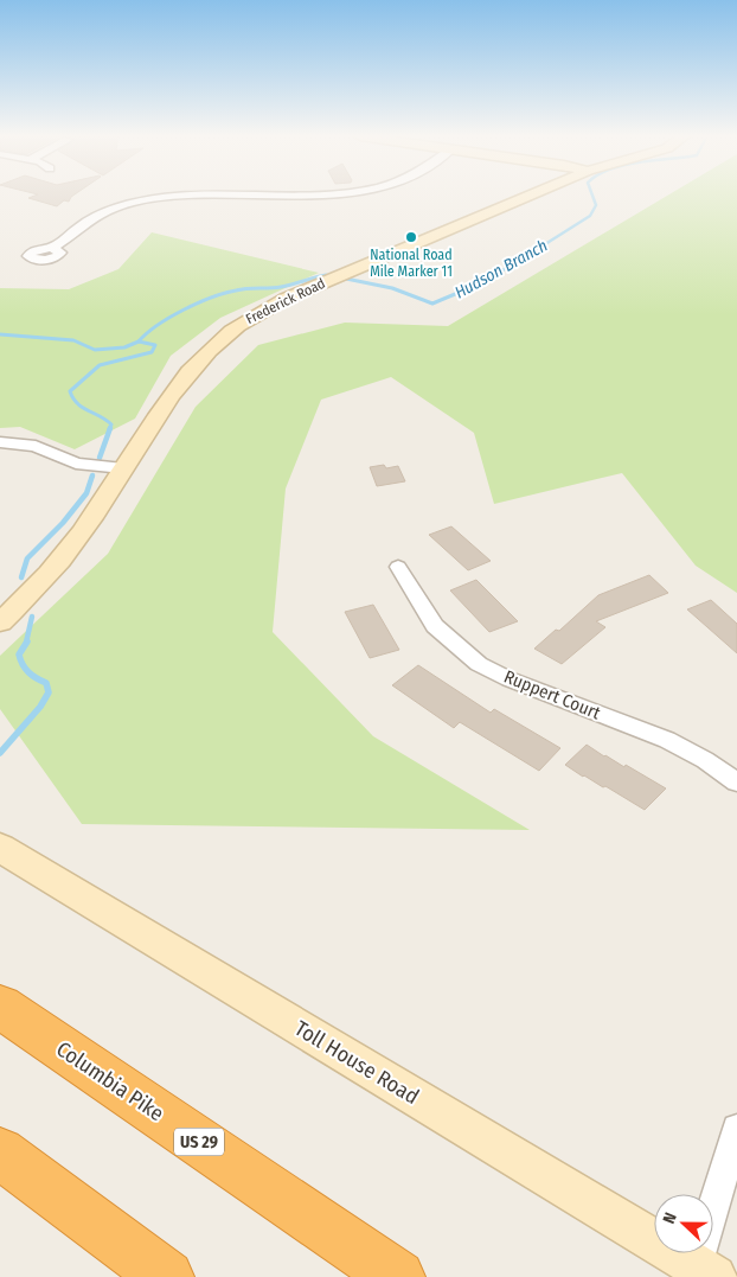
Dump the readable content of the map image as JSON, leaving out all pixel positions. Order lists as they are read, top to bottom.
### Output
{
  "streets": {
    "highway": ["Columbia Pike", "US 29"],
    "main road": ["Frederick Road", "Toll House Road"],
    "street": ["Ruppert Court"]
  },
  "water": ["Hudson Branch"],
  "places": ["National Road Mile Marker 11"],
  "north": "left"
}
